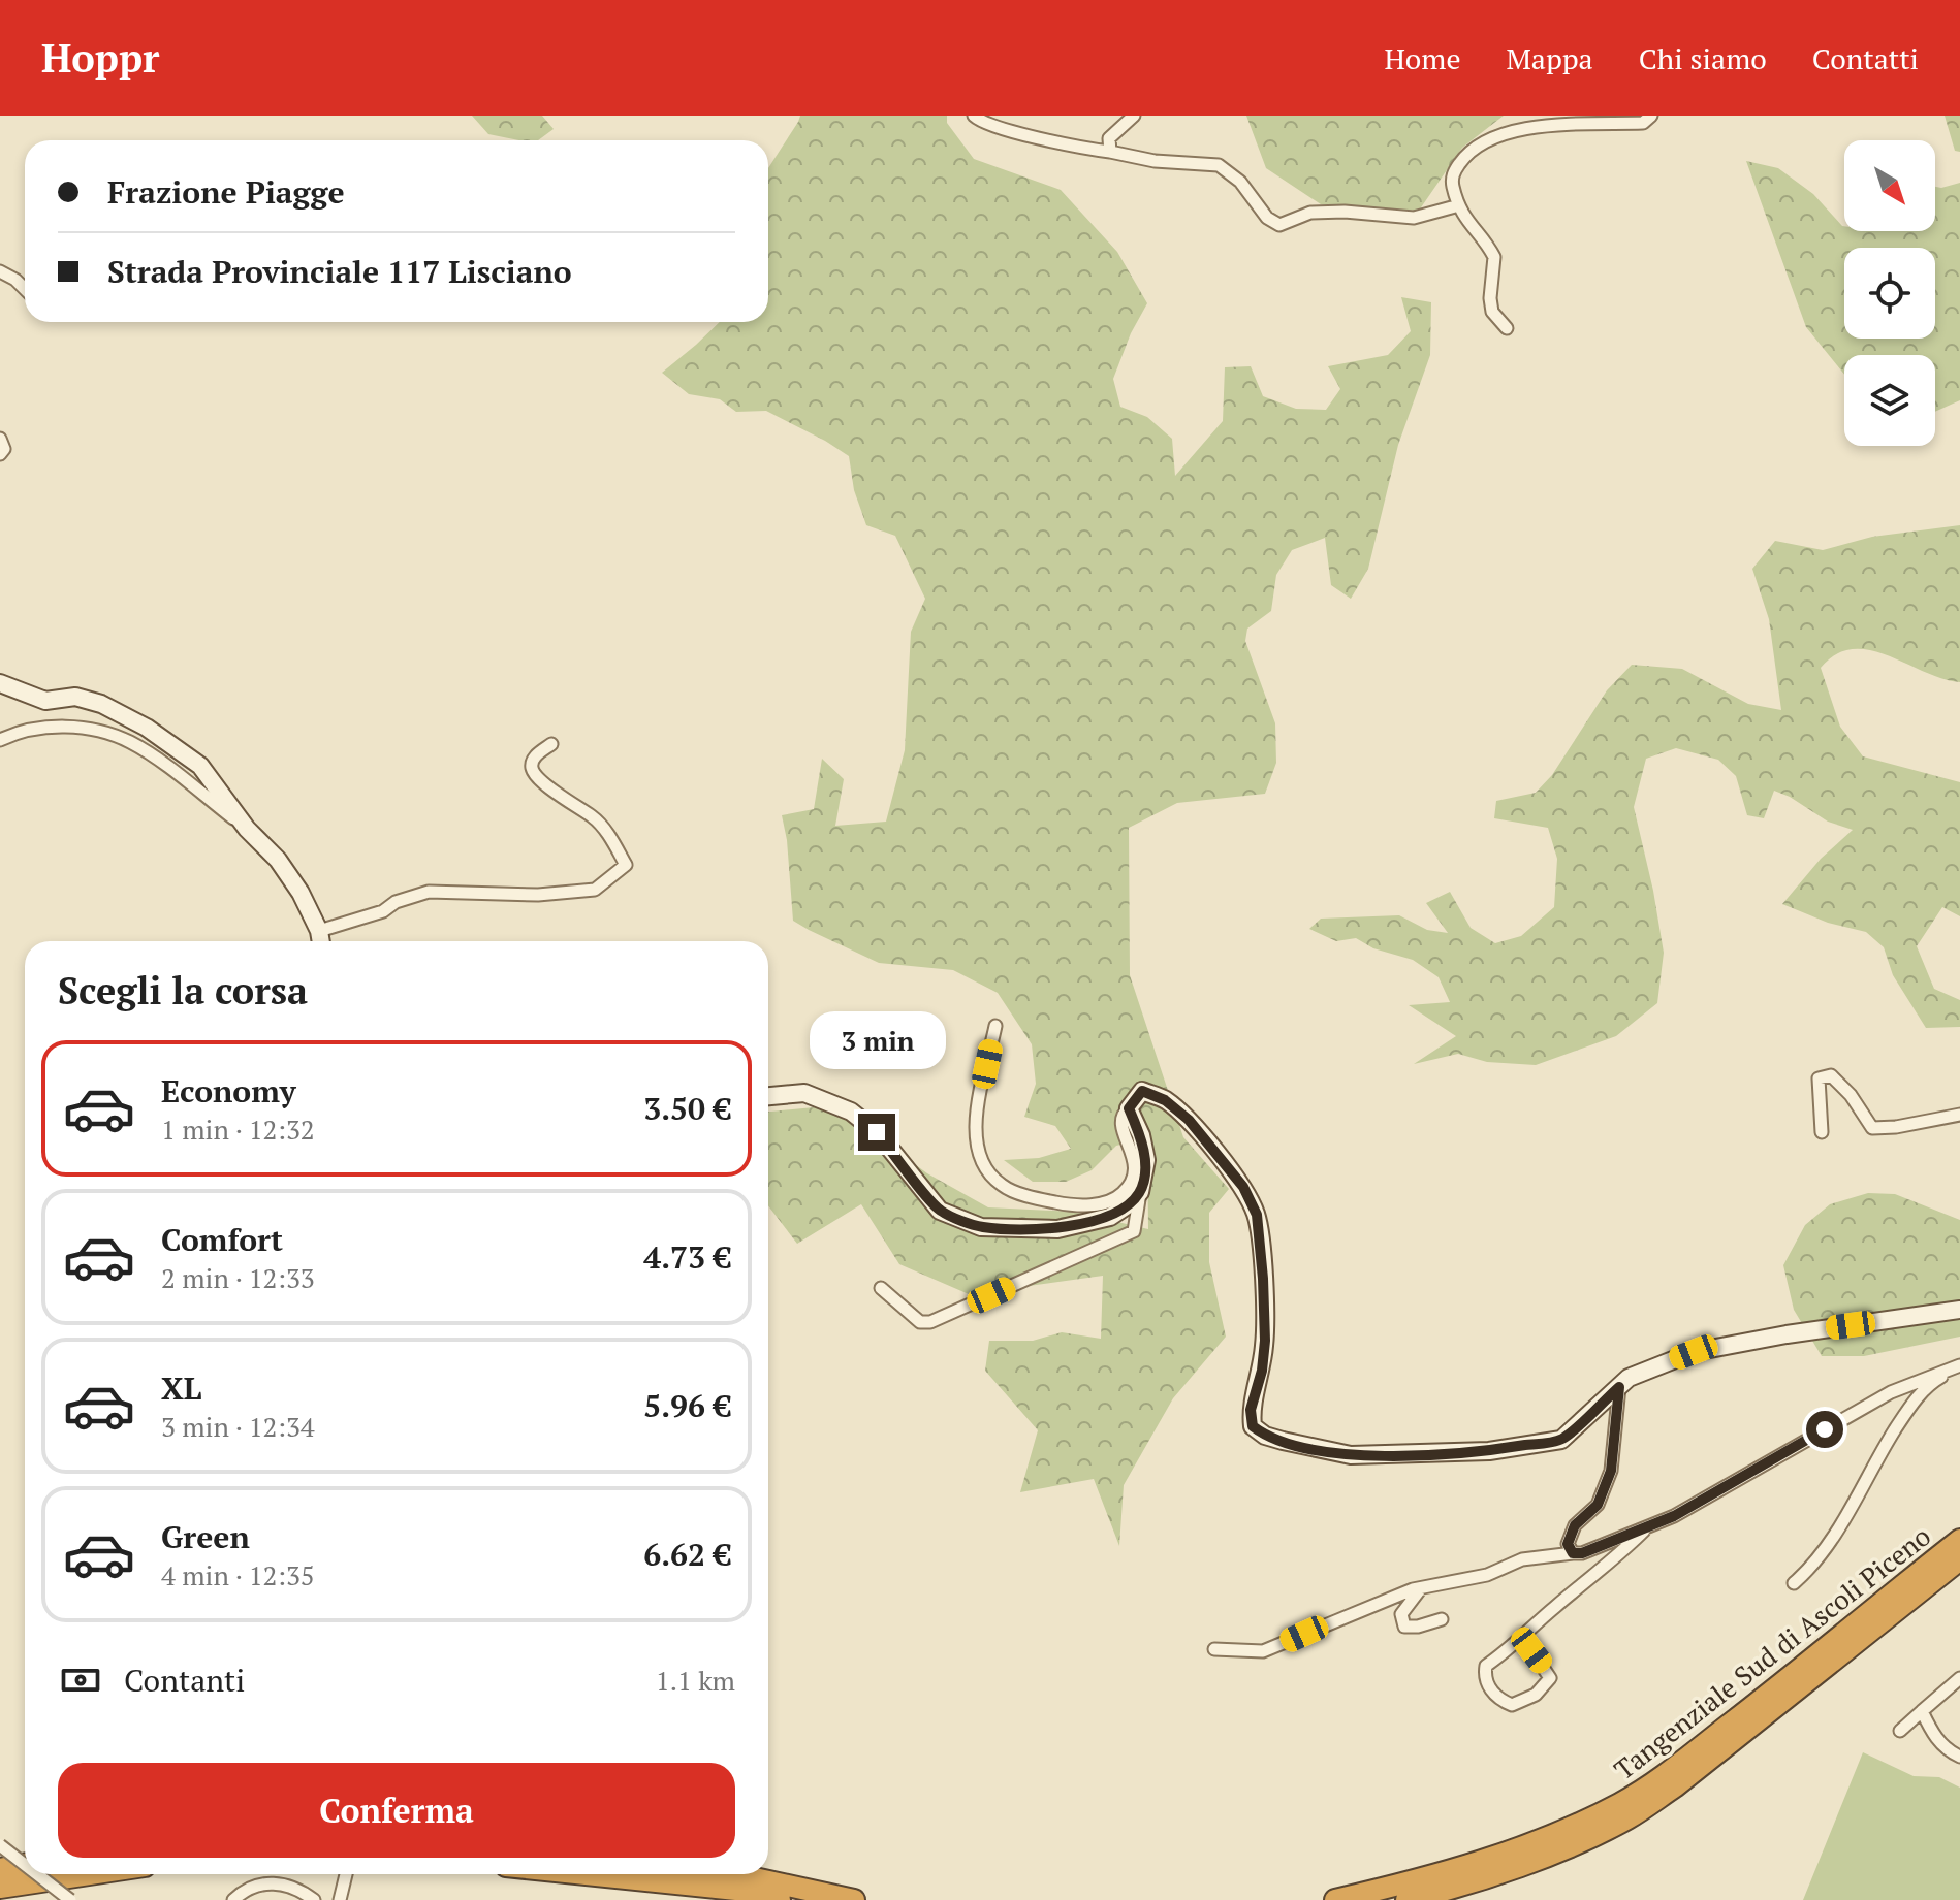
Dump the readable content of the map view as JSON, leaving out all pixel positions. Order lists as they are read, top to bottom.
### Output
{
  "streets": {
    "highway": ["Tangenziale Sud di Ascoli Piceno"]
  },
  "north": "bottom right",
  "page": {
    "header": "Hoppr",
    "nav": [
      "Home",
      "Mappa",
      "Chi siamo",
      "Contatti"
    ],
    "banner": ["Frazione Piagge", "Strada Provinciale 117 Lisciano"],
    "heading": "Scegli la corsa",
    "bubble": "3 min",
    "list": [
      {
        "name": "Economy",
        "note": "1 min · 12:32",
        "value": "3.50 €"
      },
      {
        "name": "Comfort",
        "note": "2 min · 12:33",
        "value": "4.73 €"
      },
      {
        "name": "XL",
        "note": "3 min · 12:34",
        "value": "5.96 €"
      },
      {
        "name": "Green",
        "note": "4 min · 12:35",
        "value": "6.62 €"
      }
    ],
    "pay": ["Contanti", "1.1 km"],
    "buttons": "Conferma"
  }
}
